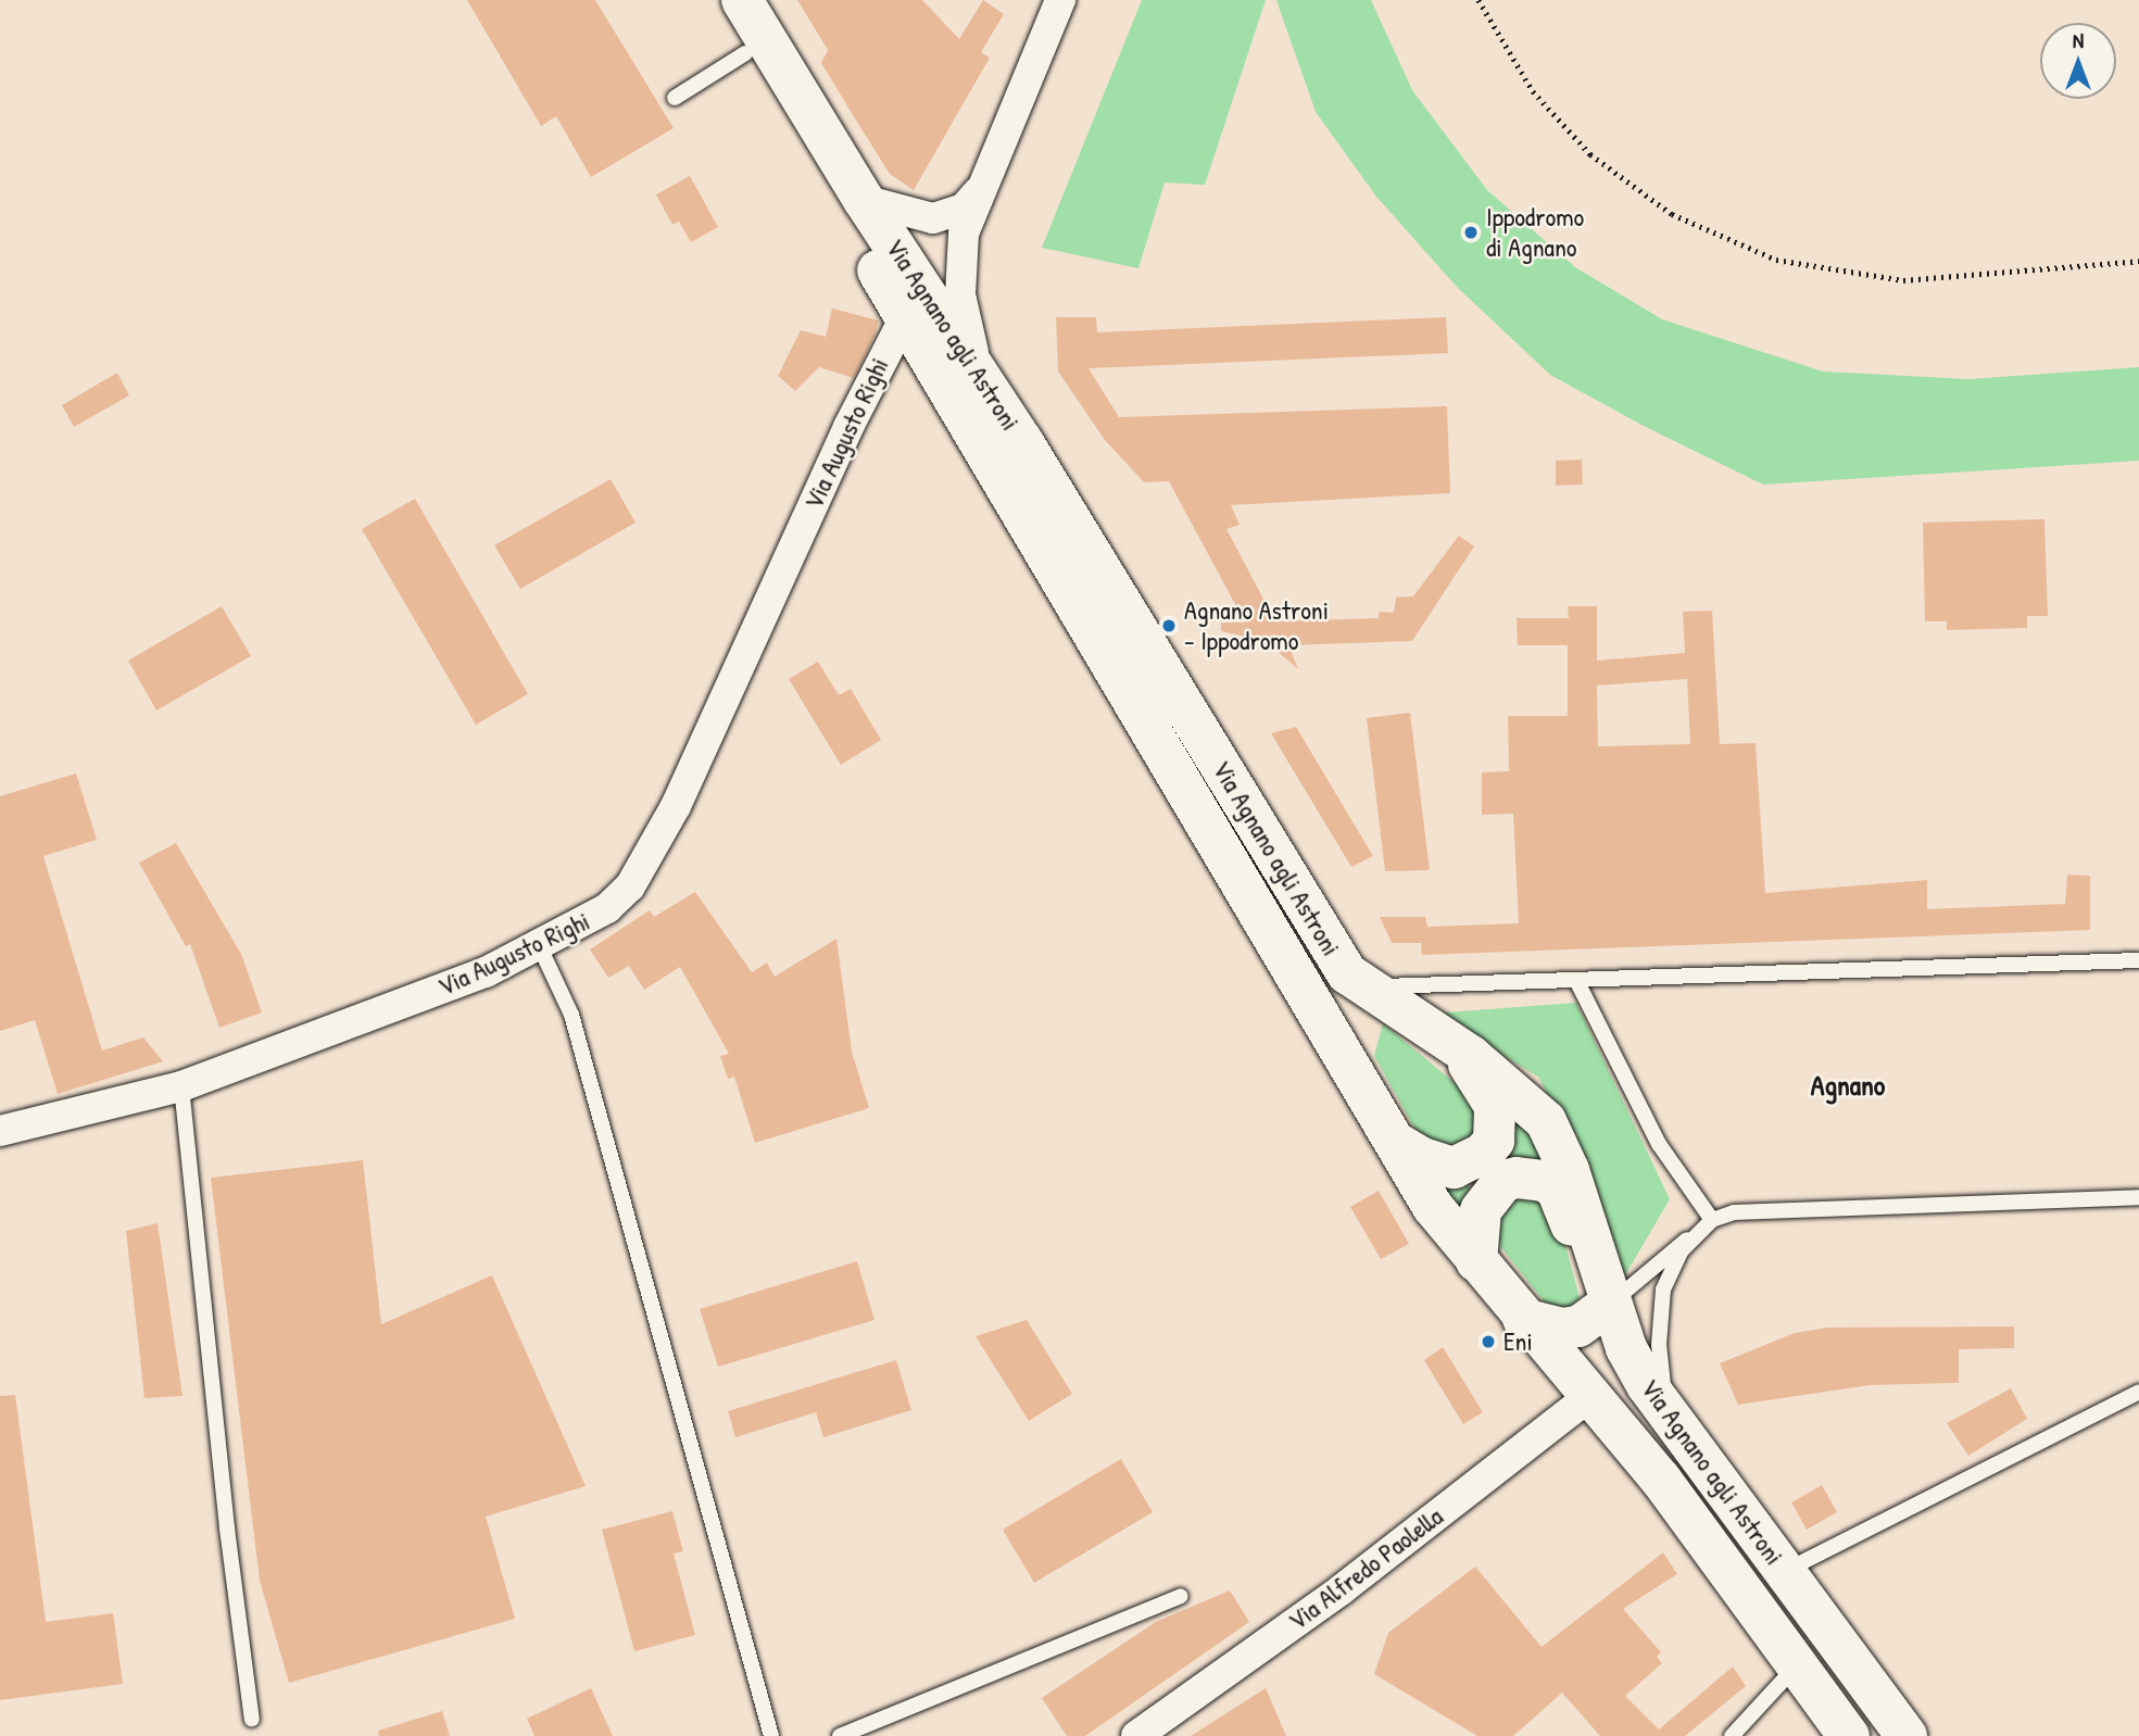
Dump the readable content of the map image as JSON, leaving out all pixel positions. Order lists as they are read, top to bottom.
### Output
{
  "streets": {
    "main road": ["Via Agnano agli Astroni"],
    "street": ["Via Augusto Righi", "Via Alfredo Paolella"]
  },
  "crossings": [
    ["Via Agnano agli Astroni", "Via Augusto Righi"],
    ["Via Agnano agli Astroni", "Via Alfredo Paolella"]
  ],
  "districts": ["Agnano"],
  "places": ["Ippodromo di Agnano", "Agnano Astroni - Ippodromo", "Eni"],
  "north": "top"
}
